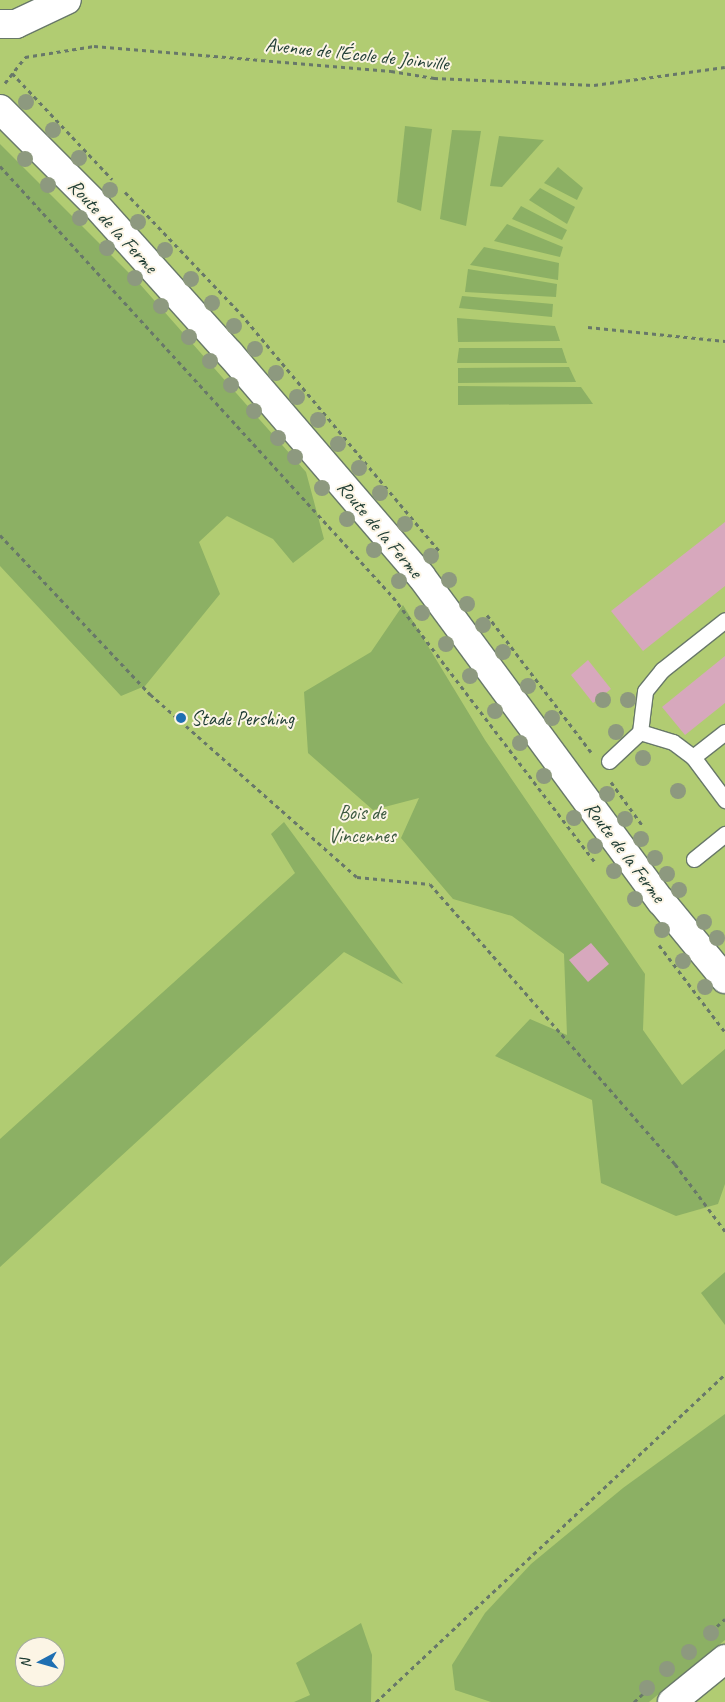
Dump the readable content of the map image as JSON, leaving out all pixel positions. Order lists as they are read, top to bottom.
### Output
{
  "streets": {
    "main road": ["Route de la Ferme"],
    "path": ["Avenue de l'École de Joinville"]
  },
  "crossings": [
    ["Avenue de l'École de Joinville", "Route de la Ferme"]
  ],
  "parks": ["Bois de Vincennes"],
  "places": ["Stade Pershing"],
  "north": "left"
}
